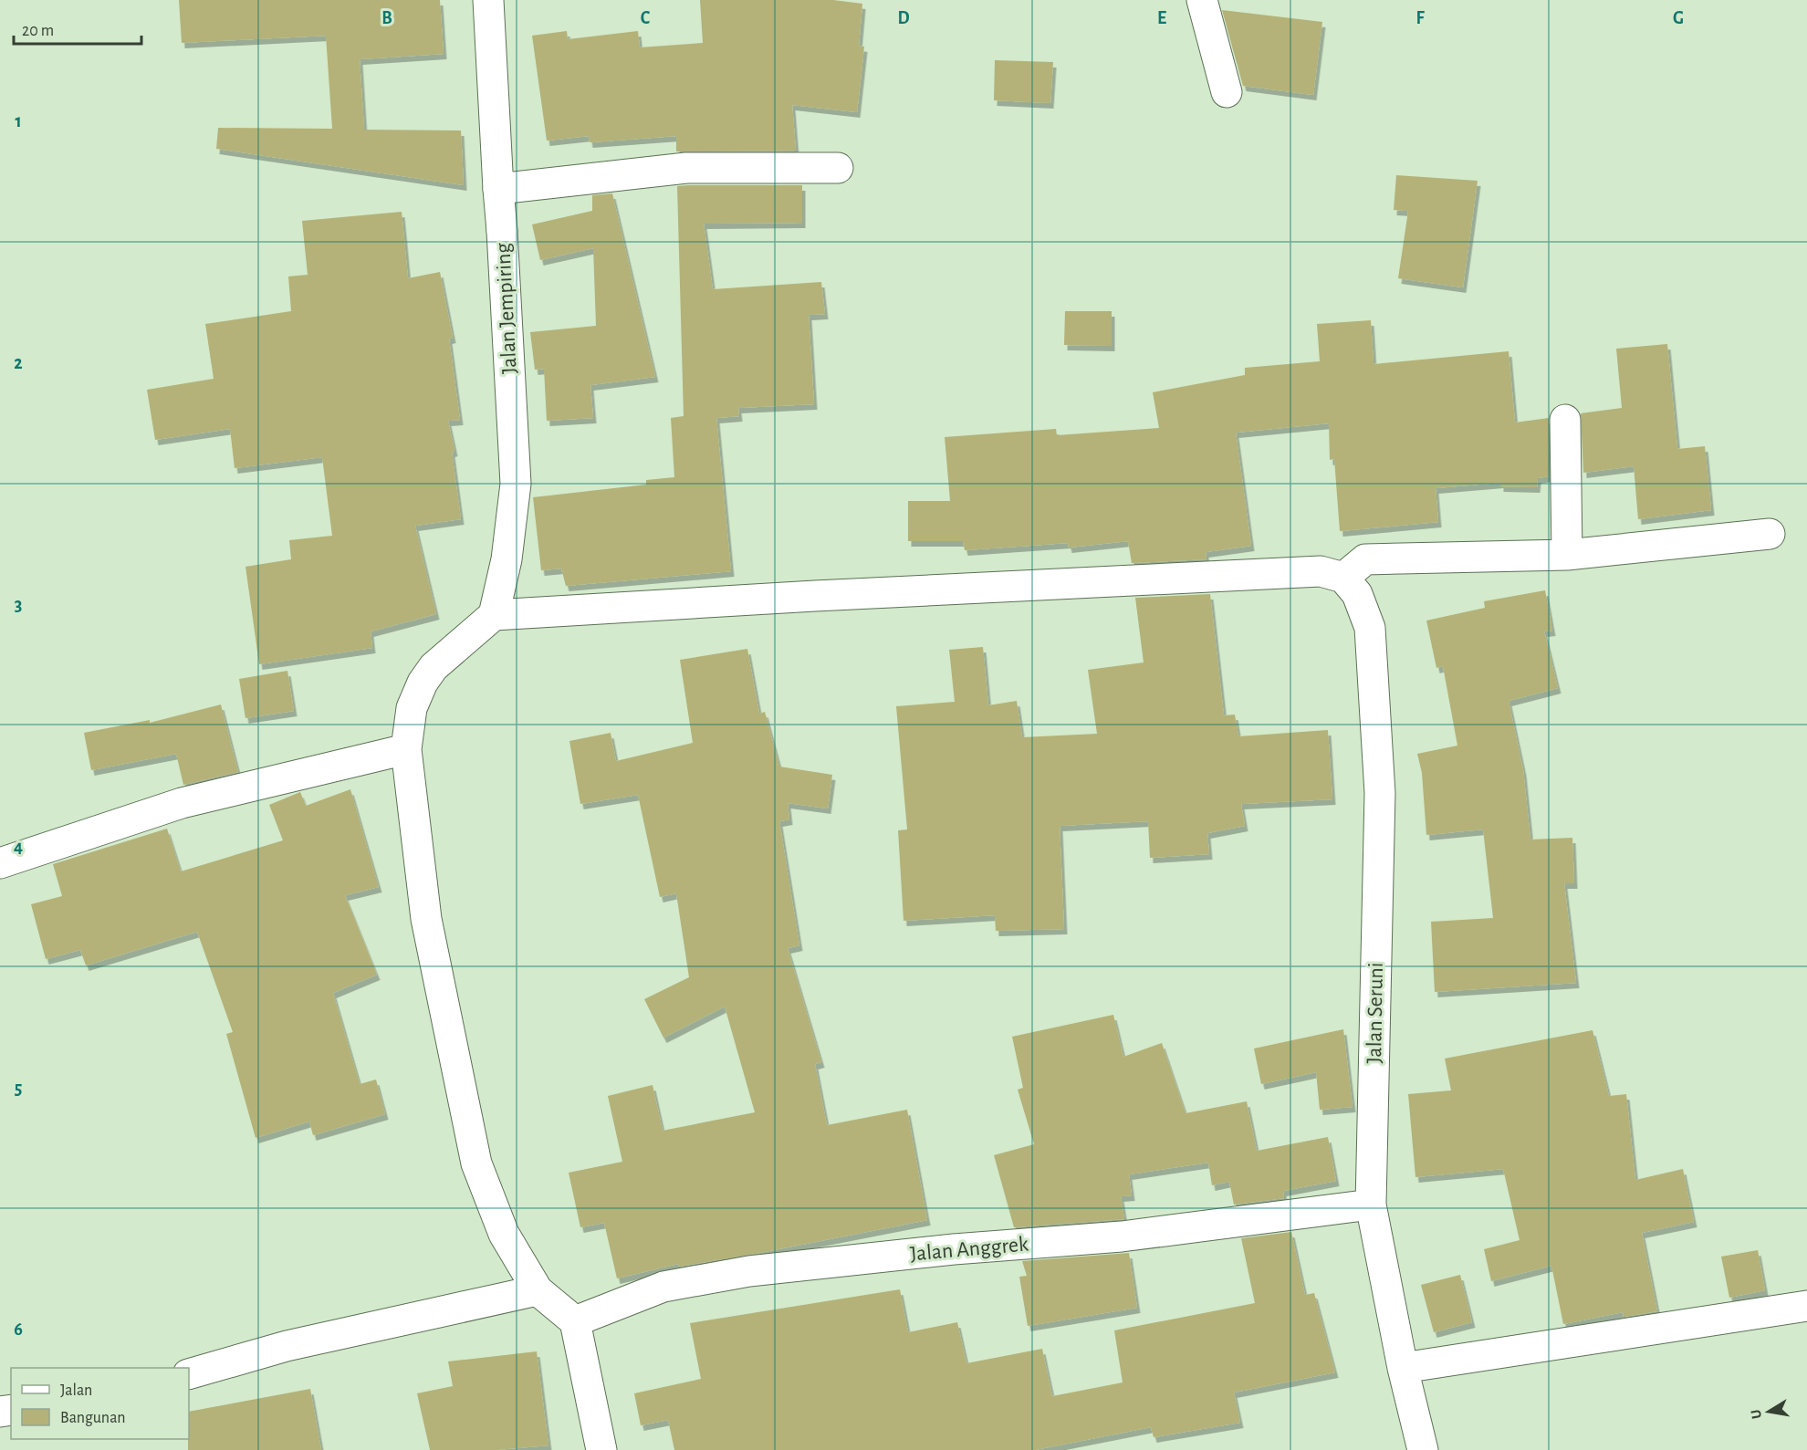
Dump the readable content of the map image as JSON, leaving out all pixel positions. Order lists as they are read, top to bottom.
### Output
{
  "streets": {
    "street": ["Jalan Jempiring", "Jalan Seruni", "Jalan Anggrek"]
  },
  "crossings": [
    ["Jalan Seruni", "Jalan Anggrek"]
  ],
  "legend": ["Jalan", "Bangunan"],
  "scale_bar": "20 m",
  "north": "left",
  "grid": {
    "columns": [
      "B",
      "C",
      "D",
      "E",
      "F",
      "G"
    ],
    "rows": [
      "1",
      "2",
      "3",
      "4",
      "5",
      "6"
    ]
  }
}
